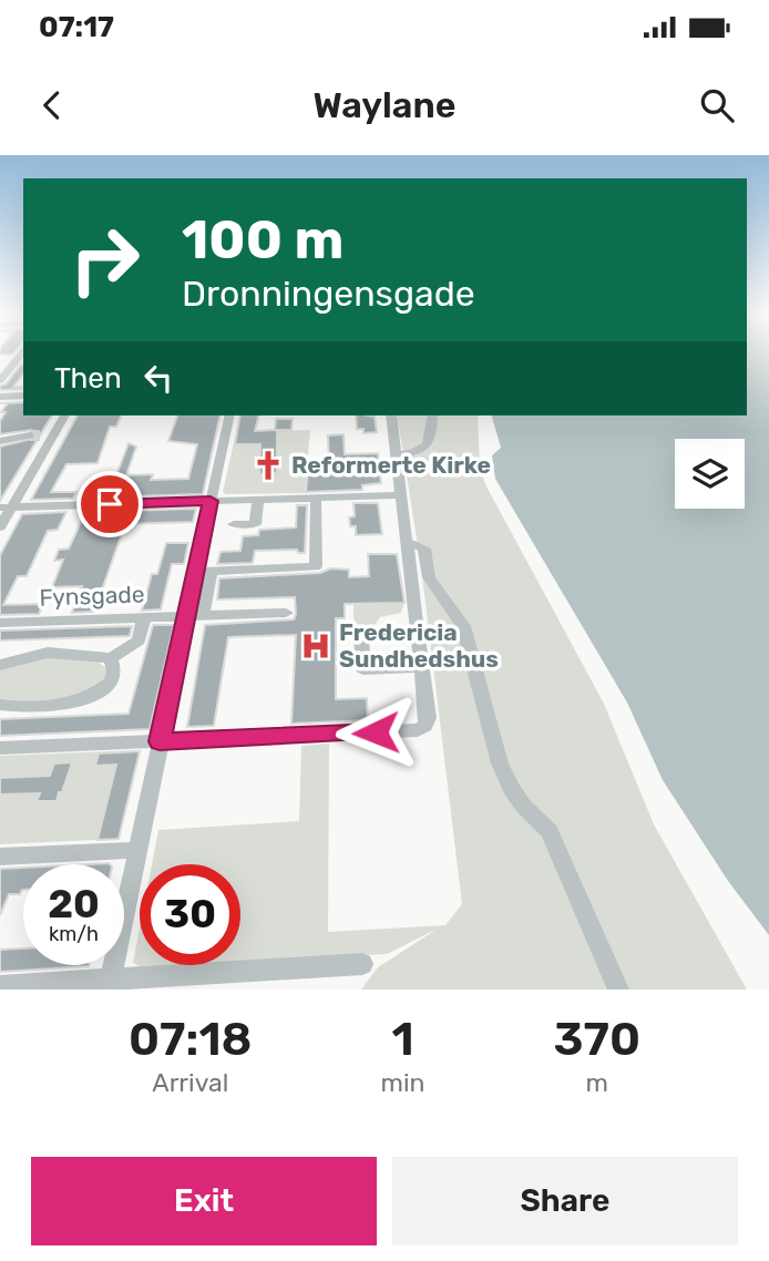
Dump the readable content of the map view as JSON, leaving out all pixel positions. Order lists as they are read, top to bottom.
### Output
{
  "streets": {
    "street": ["Fynsgade"]
  },
  "places": {
    "church": ["Reformerte Kirke"],
    "hospital": ["Fredericia Sundhedshus"]
  },
  "page": {
    "status": "07:17",
    "header": "Waylane",
    "turn": ["100 m", "Dronningensgade"],
    "then": "Then",
    "speed": "20 km/h",
    "limit": "30",
    "eta": [
      "07:18",
      "Arrival",
      "1",
      "min",
      "370",
      "m"
    ],
    "buttons": ["Exit", "Share"]
  }
}
